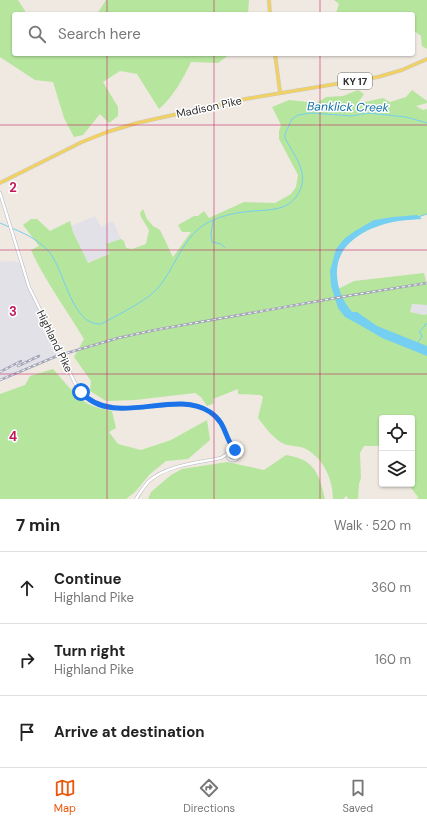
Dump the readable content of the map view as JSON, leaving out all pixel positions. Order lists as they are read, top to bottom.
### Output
{
  "streets": {
    "main road": ["KY 17", "Madison Pike"],
    "street": ["Highland Pike"]
  },
  "water": ["Banklick Creek"],
  "page": {
    "search": "Search here",
    "heading": ["7 min", "Walk · 520 m"],
    "list": [
      ["Continue", "Highland Pike", "360 m"],
      ["Turn right", "Highland Pike", "160 m"],
      "Arrive at destination"
    ],
    "nav": ["Map", "Directions", "Saved"]
  },
  "grid": {
    "rows": ["2", "3", "4"]
  }
}
